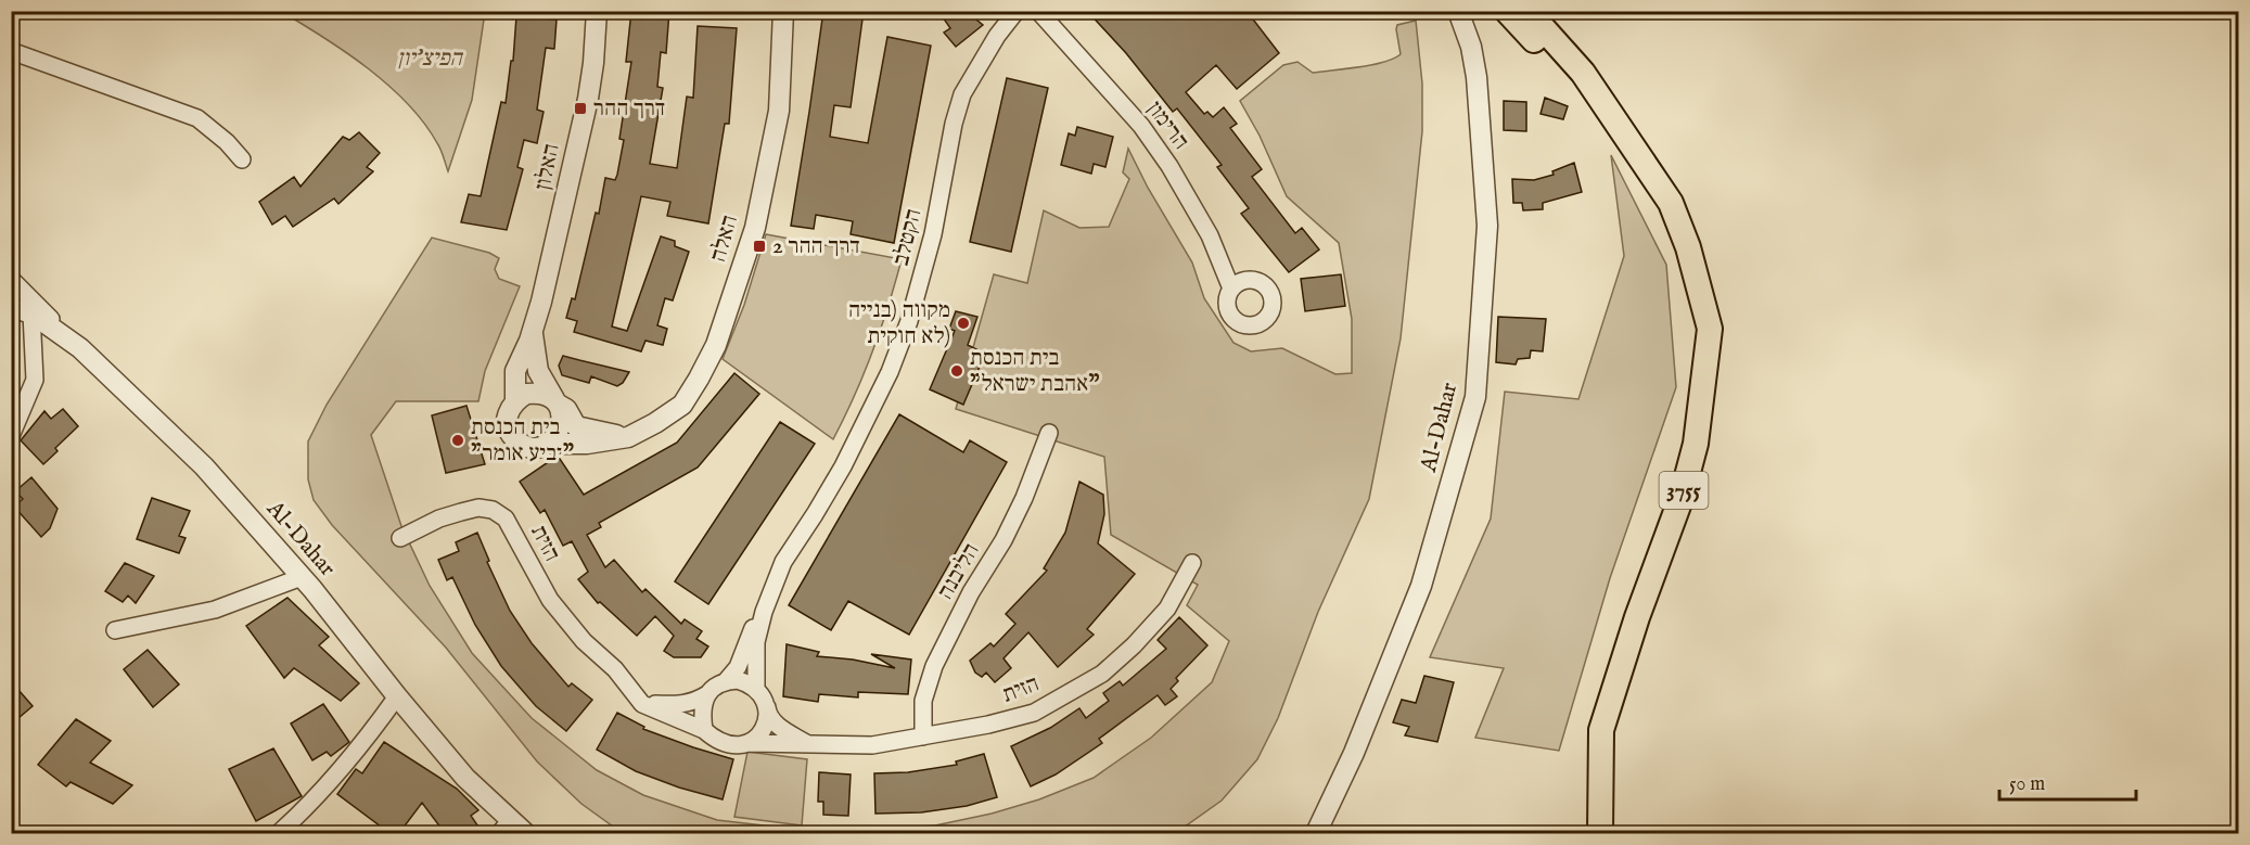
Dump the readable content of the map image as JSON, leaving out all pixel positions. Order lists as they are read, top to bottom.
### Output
{
  "streets": {
    "main road": ["3755"],
    "street": [
      "הרימון",
      "האלון",
      "הקטלב",
      "האלה",
      "Al-Dahar",
      "הזית",
      "הליבנה"
    ]
  },
  "crossings": [
    ["האלון", "האלה"],
    ["הקטלב", "הזית"],
    ["הזית", "הליבנה"]
  ],
  "parks": ["הפיצ'יון"],
  "places": {
    "transit": ["דרך ההר", "דרך ההר 2"],
    "other": ["מקווה (בנייה לא חוקית)", "בית הכנסת \"אהבת ישראל\"", "בית הכנסת \"יביע אומר\""]
  },
  "scale_bar": "50 m"
}
